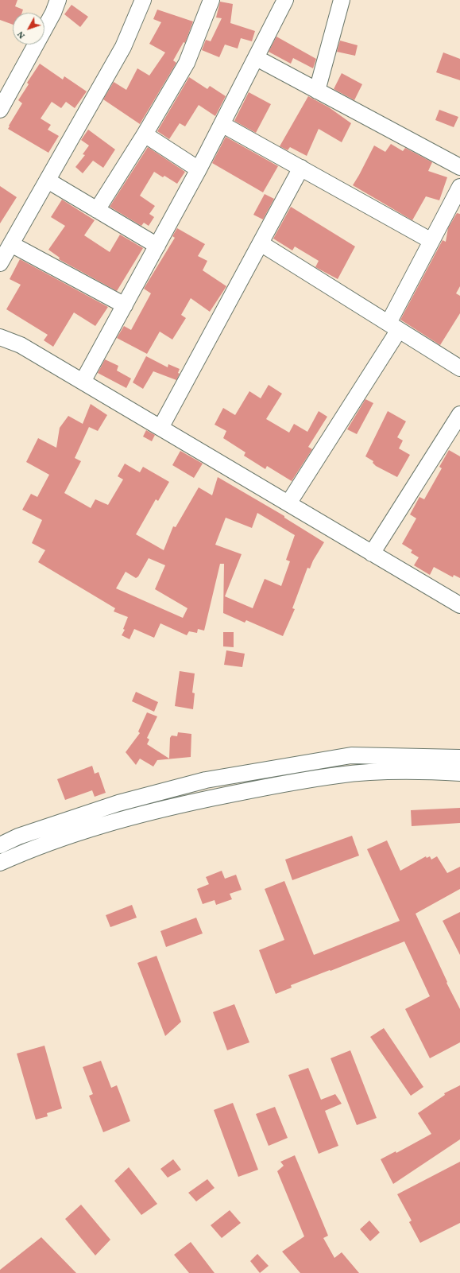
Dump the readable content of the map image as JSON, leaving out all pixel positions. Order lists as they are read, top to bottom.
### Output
{
  "north": "bottom left"
}
